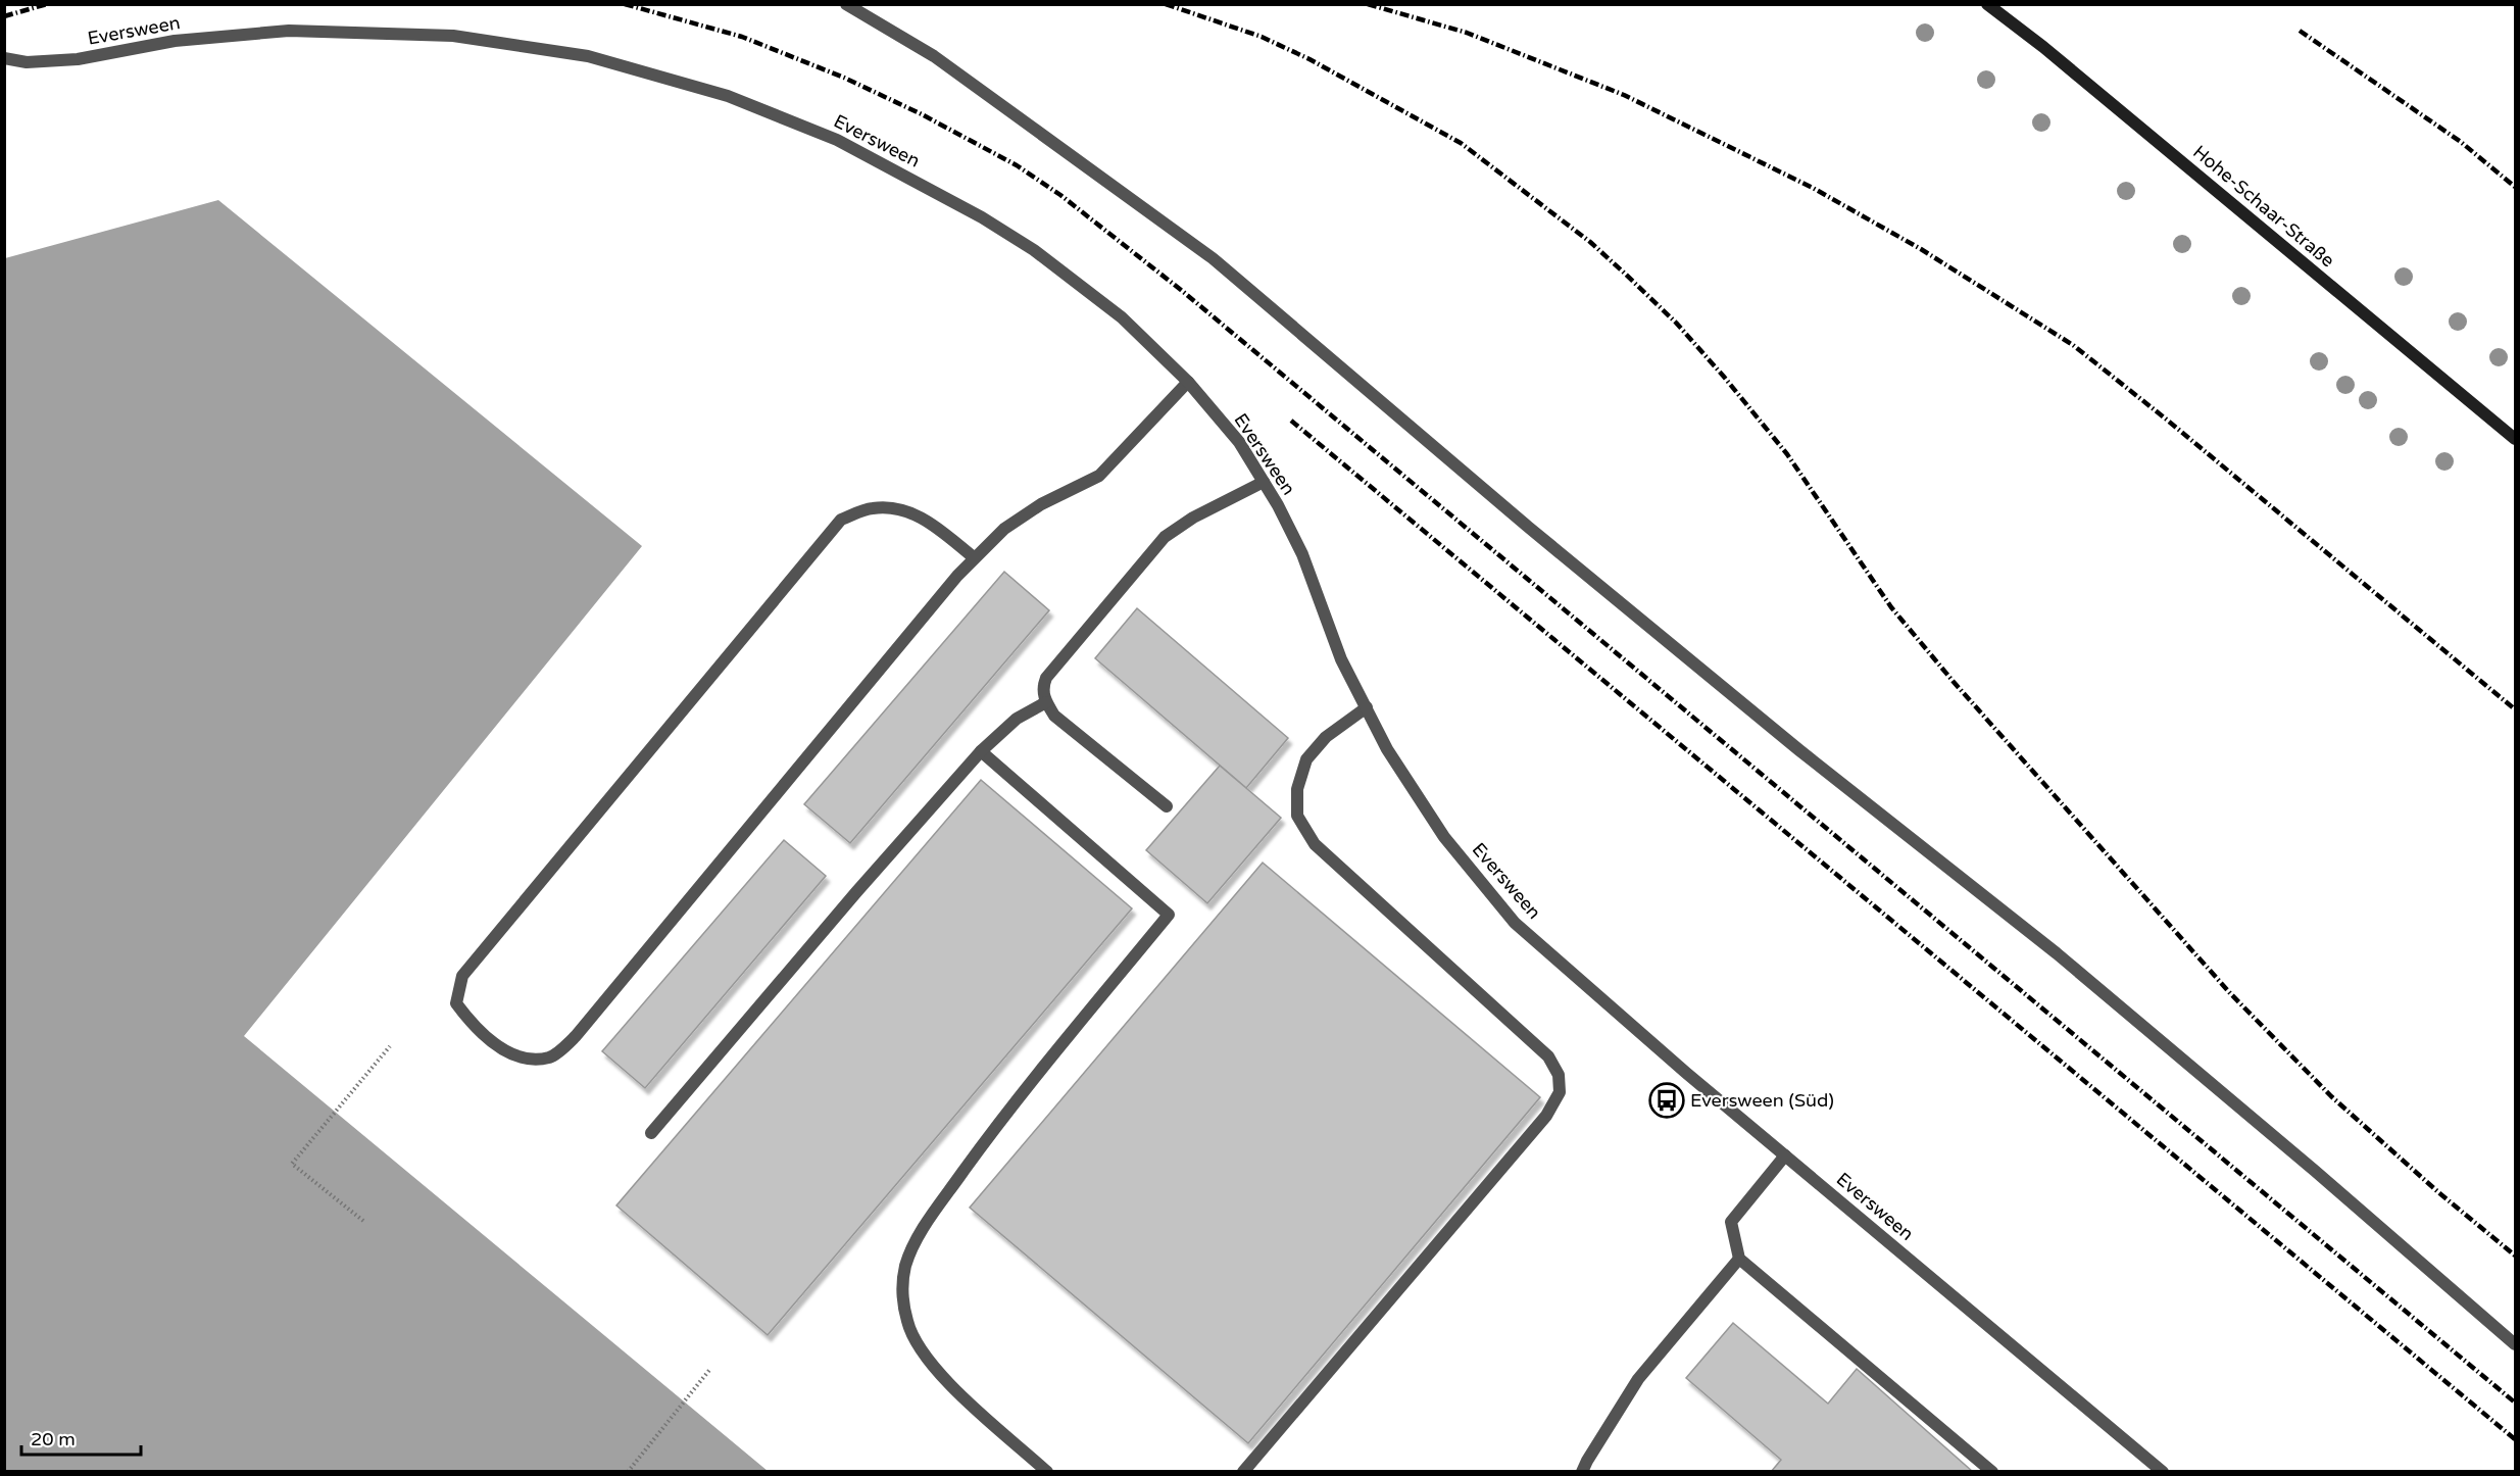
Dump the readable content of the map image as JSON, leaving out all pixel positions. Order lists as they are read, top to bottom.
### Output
{
  "streets": {
    "main road": ["Hohe-Schaar-Straße"],
    "street": ["Eversween"]
  },
  "places": {
    "bus stop": ["Eversween (Süd)"]
  },
  "scale_bar": "20 m"
}
